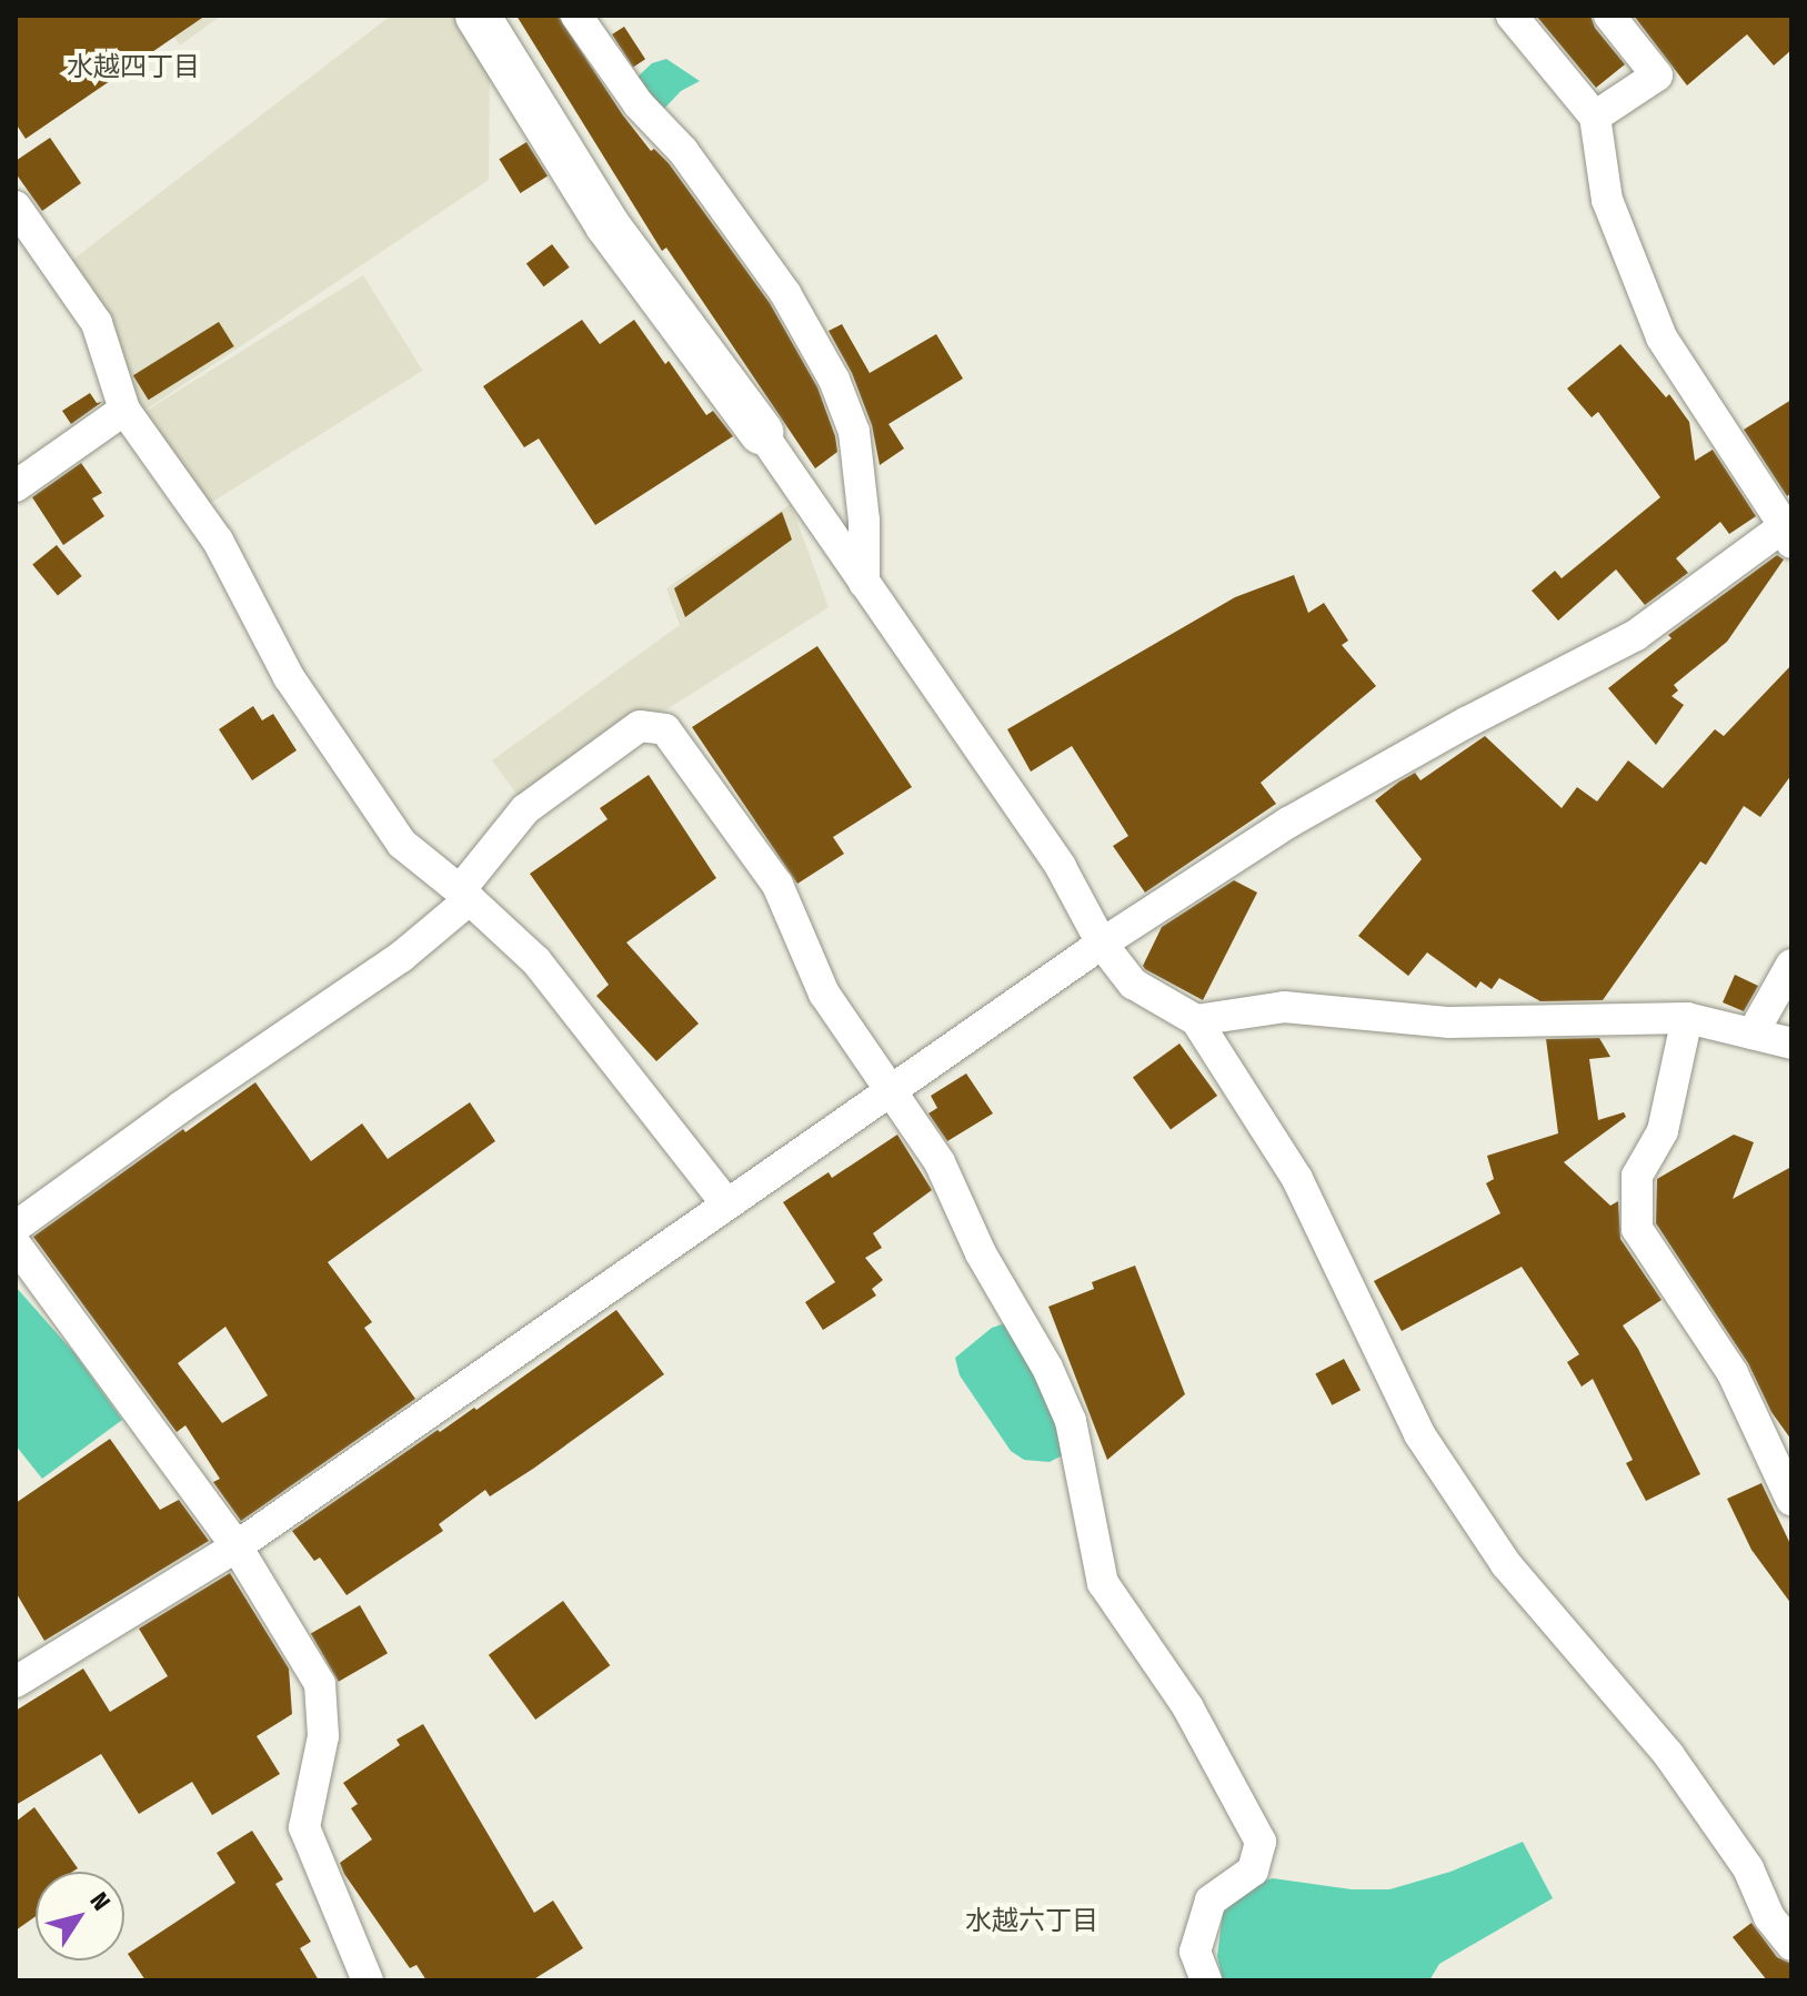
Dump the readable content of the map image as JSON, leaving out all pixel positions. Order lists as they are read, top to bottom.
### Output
{
  "districts": ["水越四丁目", "水越六丁目"],
  "north": "top right"
}
